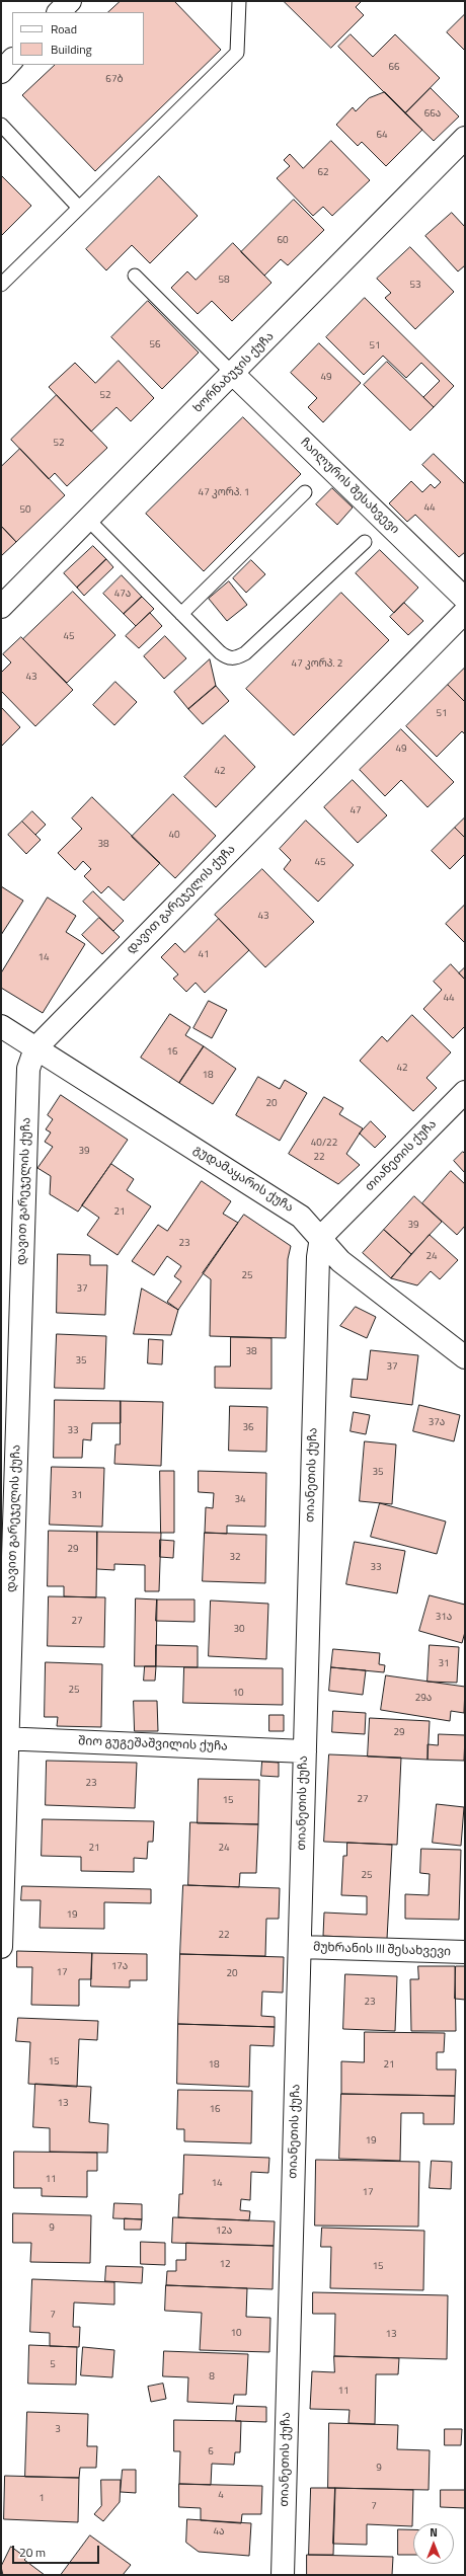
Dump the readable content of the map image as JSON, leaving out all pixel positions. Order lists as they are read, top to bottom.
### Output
{
  "streets": {
    "street": [
      "ხორნაბუჯის ქუჩა",
      "ჩაილურის შესახვევი",
      "დავით გარეჯელის ქუჩა",
      "თიანეთის ქუჩა",
      "გუდამაყარის ქუჩა",
      "შიო გუგეშაშვილის ქუჩა",
      "მუხრანის III შესახვევი"
    ]
  },
  "crossings": [
    ["ხორნაბუჯის ქუჩა", "ჩაილურის შესახვევი"],
    ["დავით გარეჯელის ქუჩა", "გუდამაყარის ქუჩა"],
    ["დავით გარეჯელის ქუჩა", "შიო გუგეშაშვილის ქუჩა"],
    ["თიანეთის ქუჩა", "გუდამაყარის ქუჩა"],
    ["თიანეთის ქუჩა", "შიო გუგეშაშვილის ქუჩა"],
    ["თიანეთის ქუჩა", "მუხრანის III შესახვევი"]
  ],
  "house_numbers": [
    "66",
    "67ბ",
    "66ა",
    "64",
    "62",
    "60",
    "58",
    "53",
    "56",
    "51",
    "49",
    "52",
    "52",
    "47 კორპ. 1",
    "44",
    "50",
    "47ა",
    "45",
    "47 კორპ. 2",
    "43",
    "51",
    "49",
    "42",
    "47",
    "40",
    "38",
    "45",
    "43",
    "41",
    "14",
    "44",
    "16",
    "42",
    "18",
    "20",
    "40/22",
    "39",
    "22",
    "21",
    "39",
    "23",
    "24",
    "25",
    "37",
    "38",
    "35",
    "37",
    "37ა",
    "36",
    "33",
    "35",
    "31",
    "34",
    "29",
    "32",
    "33",
    "31ა",
    "27",
    "30",
    "31",
    "25",
    "10",
    "29ა",
    "29",
    "23",
    "27",
    "15",
    "21",
    "24",
    "25",
    "19",
    "22",
    "17ა",
    "17",
    "20",
    "23",
    "15",
    "18",
    "21",
    "13",
    "16",
    "19",
    "11",
    "14",
    "17",
    "9",
    "12ა",
    "12",
    "15",
    "7",
    "10",
    "13",
    "5",
    "8",
    "11",
    "3",
    "6",
    "9",
    "4",
    "1",
    "7",
    "4ა"
  ],
  "legend": ["Road", "Building"],
  "scale_bar": "20 m",
  "north": "top"
}
